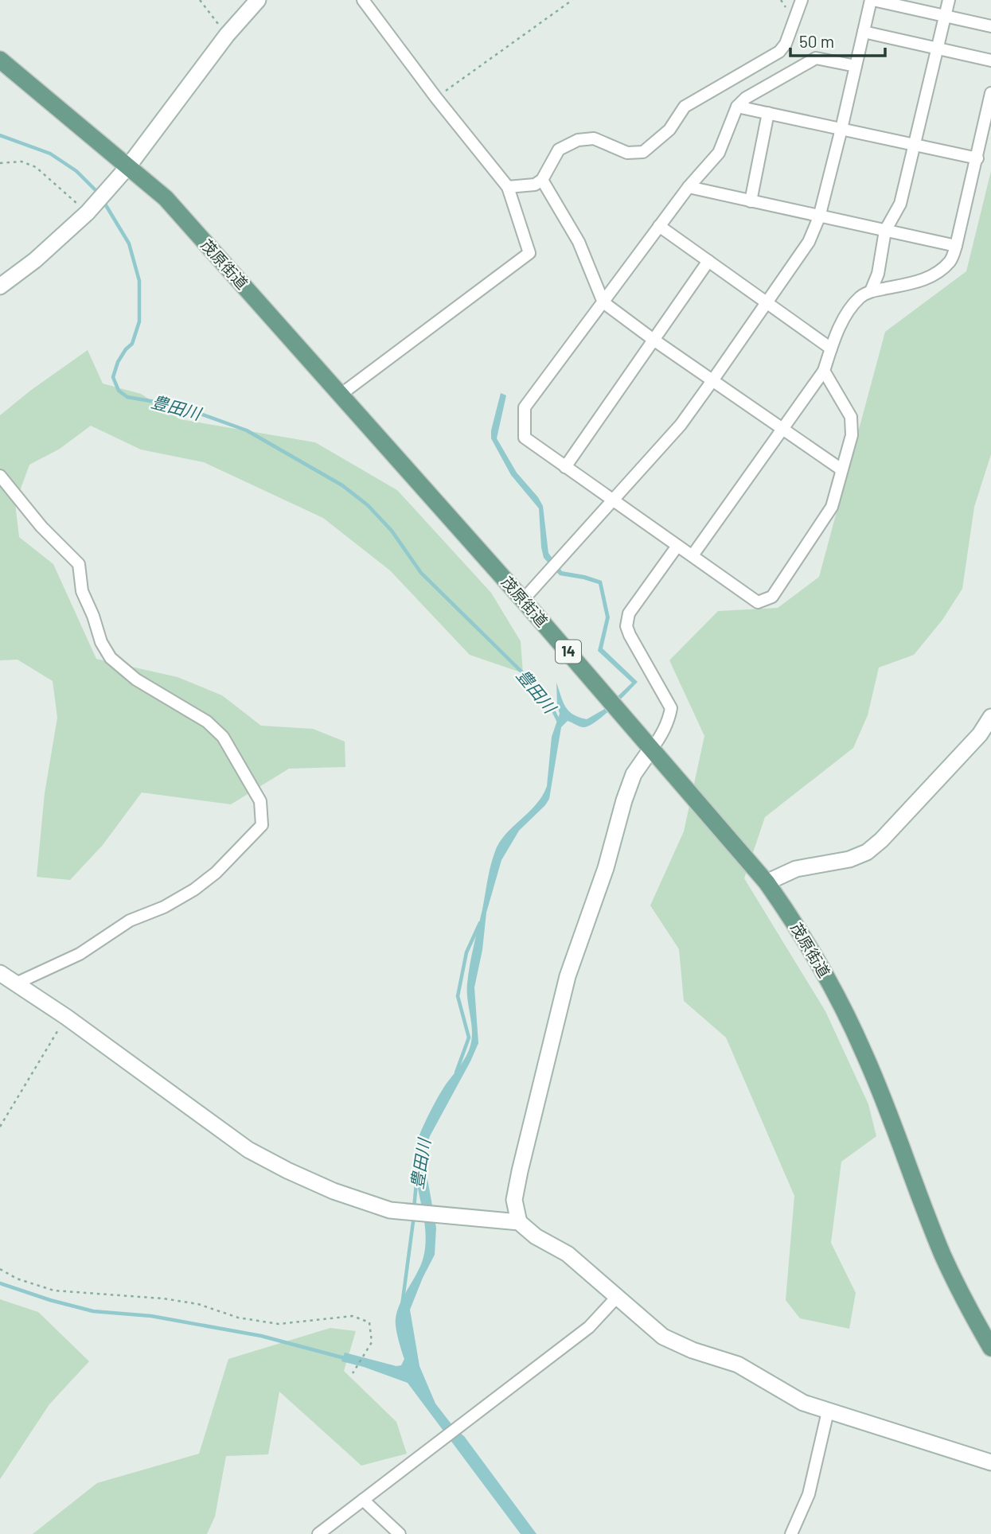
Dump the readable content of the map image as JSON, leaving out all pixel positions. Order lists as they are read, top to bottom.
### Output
{
  "streets": {
    "main road": ["茂原街道", "14"]
  },
  "water": ["豊田川"],
  "scale_bar": "50 m"
}
